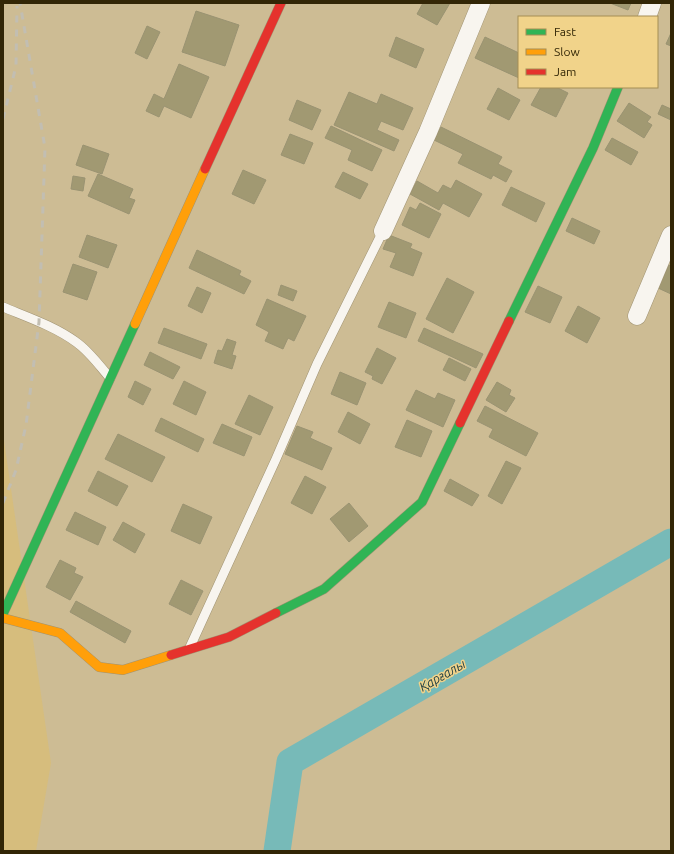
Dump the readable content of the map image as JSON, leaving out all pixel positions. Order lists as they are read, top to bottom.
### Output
{
  "water": ["Қарғалы"],
  "legend": ["Fast", "Slow", "Jam"]
}
